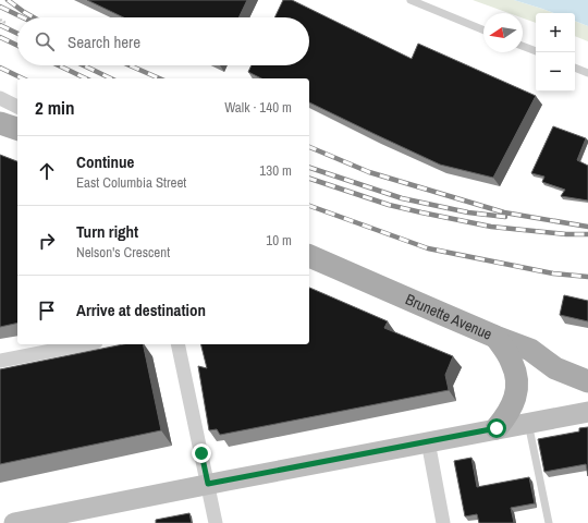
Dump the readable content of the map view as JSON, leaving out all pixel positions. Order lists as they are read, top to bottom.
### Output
{
  "streets": {
    "main road": ["Brunette Avenue"]
  },
  "north": "left",
  "page": {
    "map_buttons": ["+", "−"],
    "search": "Search here",
    "heading": ["2 min", "Walk · 140 m"],
    "list": [
      ["Continue", "East Columbia Street", "130 m"],
      ["Turn right", "Nelson's Crescent", "10 m"],
      "Arrive at destination"
    ]
  }
}
